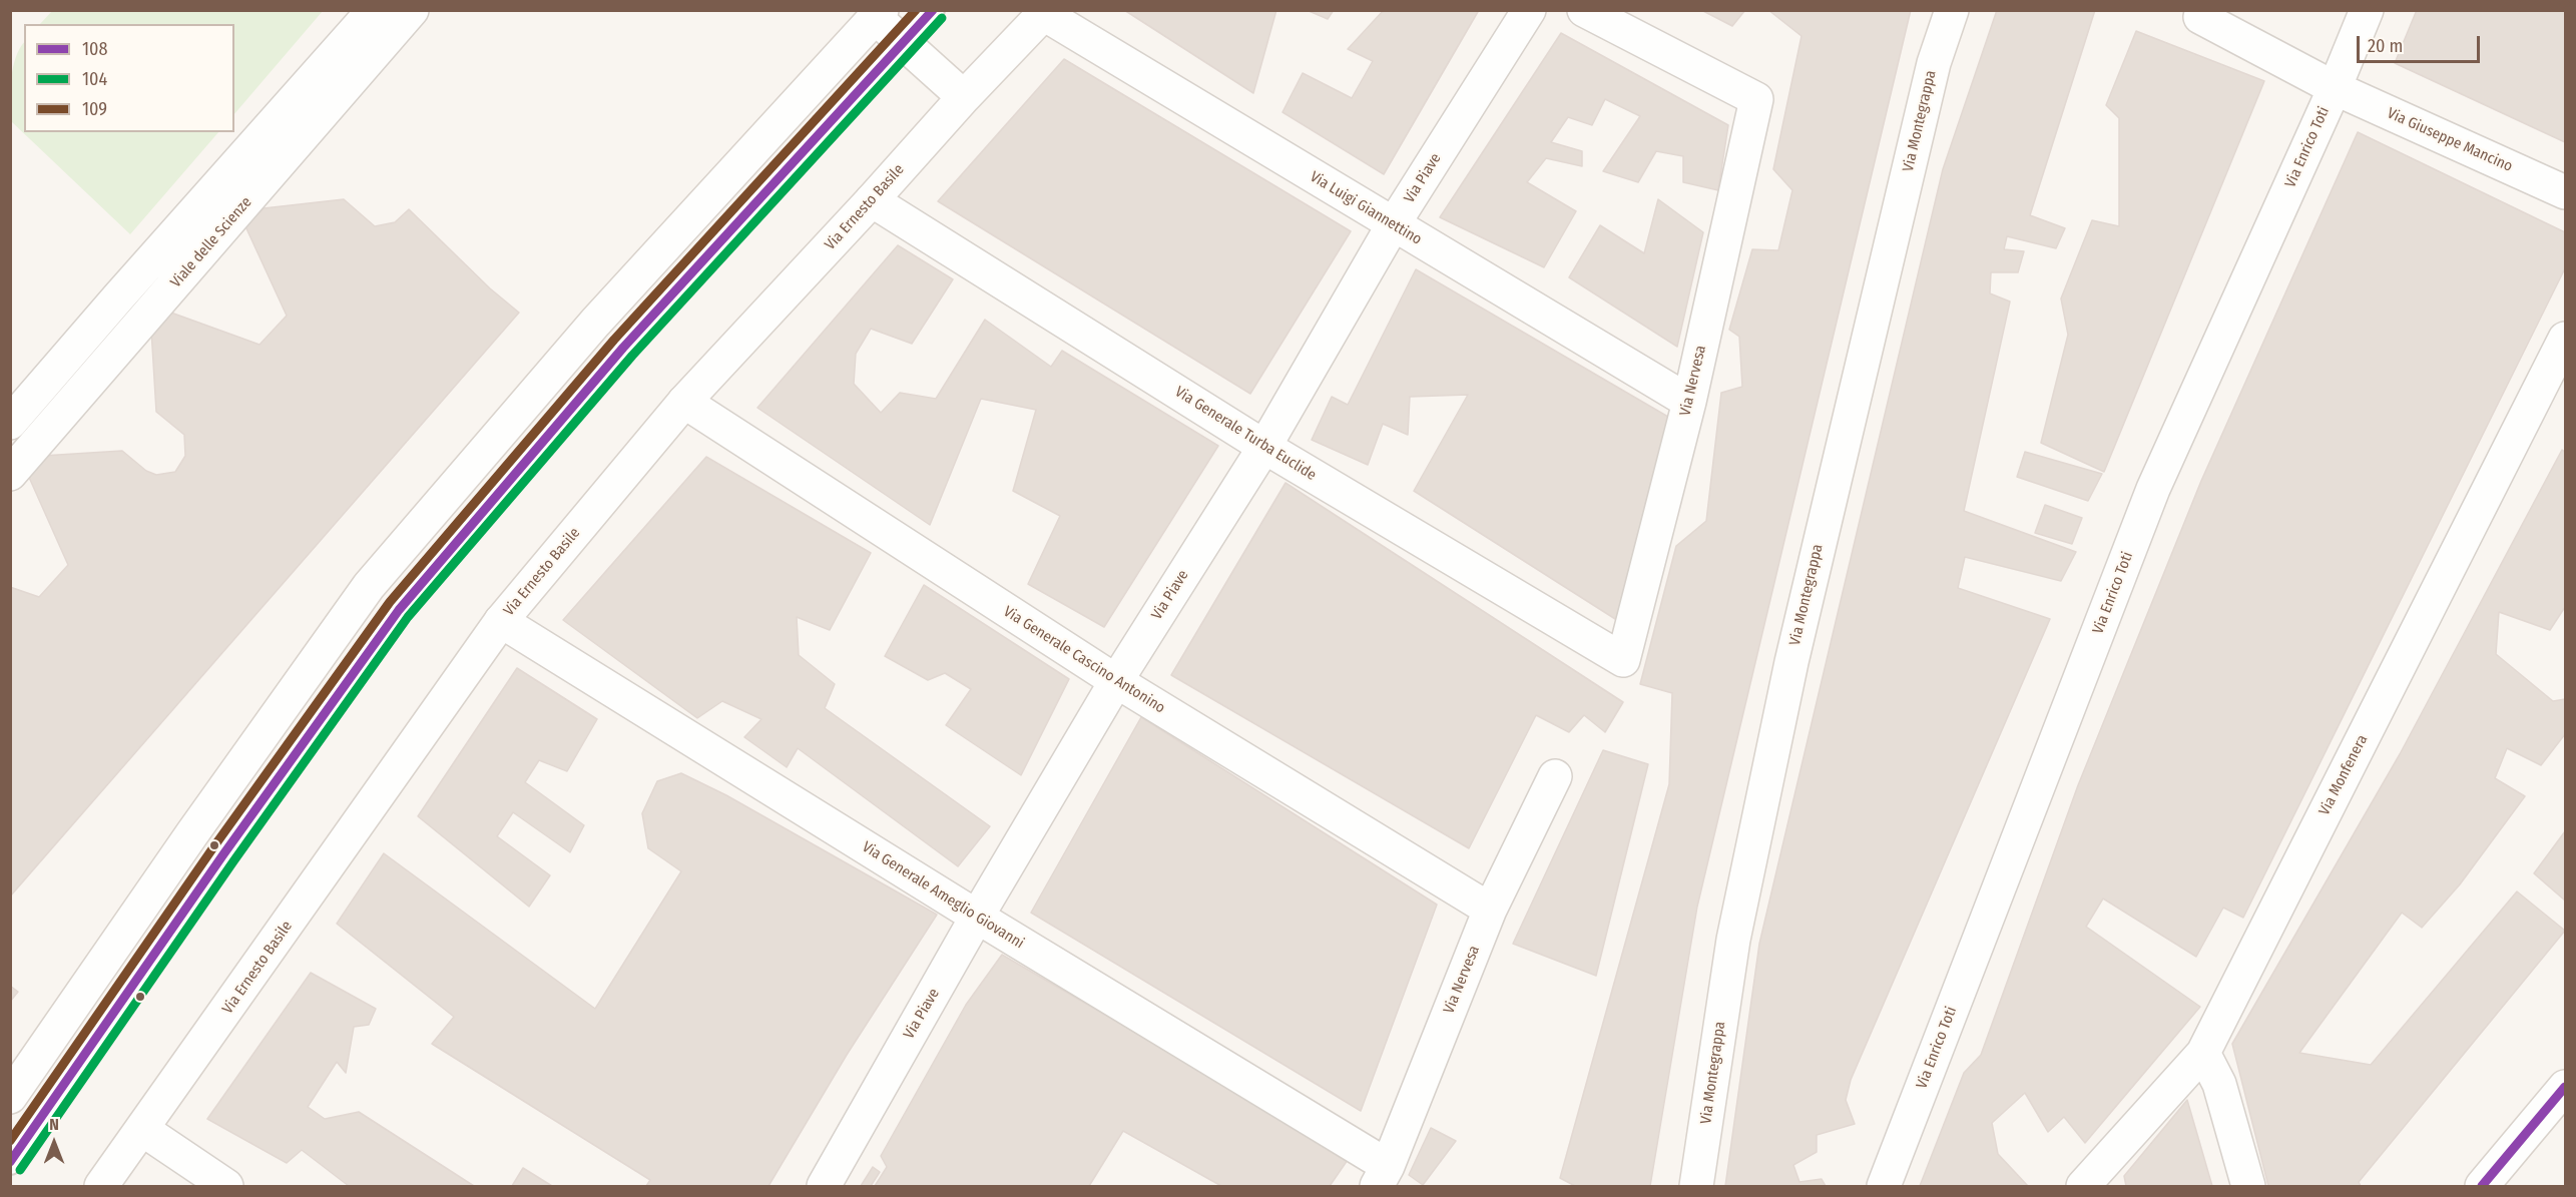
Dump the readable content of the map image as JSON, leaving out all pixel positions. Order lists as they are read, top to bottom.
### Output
{
  "streets": {
    "street": [
      "Via Montegrappa",
      "Via Giuseppe Mancino",
      "Via Enrico Toti",
      "Via Piave",
      "Via Ernesto Basile",
      "Via Luigi Giannettino",
      "Viale delle Scienze",
      "Via Nervesa",
      "Via Generale Turba Euclide",
      "Via Generale Cascino Antonino",
      "Via Monfenera",
      "Via Generale Ameglio Giovanni"
    ]
  },
  "crossings": [
    ["Via Giuseppe Mancino", "Via Enrico Toti"],
    ["Via Piave", "Via Luigi Giannettino"],
    ["Via Piave", "Via Generale Turba Euclide"],
    ["Via Piave", "Via Generale Cascino Antonino"],
    ["Via Piave", "Via Generale Ameglio Giovanni"],
    ["Via Ernesto Basile", "Via Luigi Giannettino"],
    ["Via Ernesto Basile", "Via Generale Turba Euclide"],
    ["Via Ernesto Basile", "Via Generale Cascino Antonino"],
    ["Via Ernesto Basile", "Via Generale Ameglio Giovanni"],
    ["Via Luigi Giannettino", "Via Nervesa"],
    ["Via Nervesa", "Via Generale Turba Euclide"],
    ["Via Nervesa", "Via Generale Cascino Antonino"],
    ["Via Nervesa", "Via Generale Ameglio Giovanni"]
  ],
  "lines": ["transit line 108", "transit line 109", "transit line 104"],
  "legend": ["108", "104", "109"],
  "scale_bar": "20 m",
  "north": "top"
}
